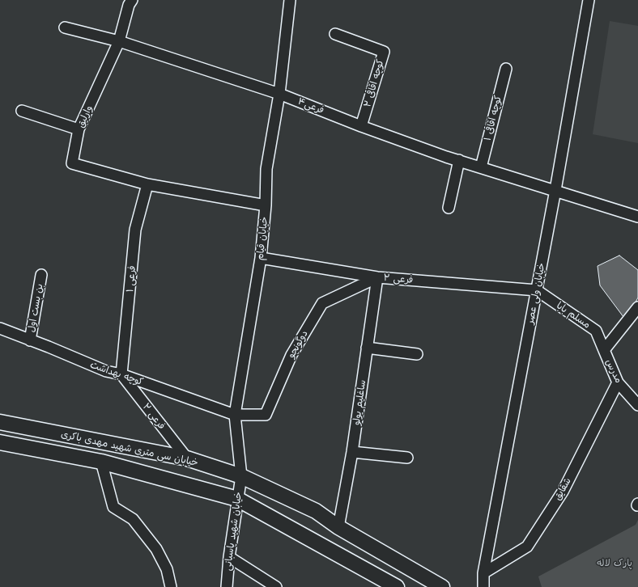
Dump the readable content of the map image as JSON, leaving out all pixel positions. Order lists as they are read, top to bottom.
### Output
{
  "streets": {
    "main road": ["خیابان سی متری شهید مهدی باکری"],
    "street": [
      "کوچه اقاقی ۲",
      "فرعی۴",
      "وارلیق",
      "کوچه اقاقی ۱",
      "خیابان قیام",
      "فرعی ۱",
      "فرعی ۲",
      "خیابان ولی عصر",
      "بن بست اول",
      "مسلم بابا",
      "دوگونچو",
      "مدرس",
      "کوچه بهداشت",
      "ساغلیم یولو",
      "شقایق",
      "خیابان شهید پاسبانی"
    ]
  },
  "crossings": [
    ["کوچه اقاقی ۲", "فرعی۴"],
    ["فرعی۴", "وارلیق"],
    ["فرعی۴", "کوچه اقاقی ۱"],
    ["فرعی۴", "خیابان قیام"],
    ["فرعی۴", "خیابان ولی عصر"],
    ["وارلیق", "فرعی ۱"],
    ["خیابان قیام", "فرعی ۲"],
    ["خیابان قیام", "دوگونچو"],
    ["خیابان قیام", "کوچه بهداشت"],
    ["خیابان قیام", "خیابان سی متری شهید مهدی باکری"],
    ["خیابان قیام", "خیابان شهید پاسبانی"],
    ["فرعی ۱", "فرعی ۲"],
    ["فرعی ۱", "کوچه بهداشت"],
    ["فرعی ۲", "خیابان ولی عصر"],
    ["فرعی ۲", "مسلم بابا"],
    ["فرعی ۲", "دوگونچو"],
    ["فرعی ۲", "کوچه بهداشت"],
    ["فرعی ۲", "ساغلیم یولو"],
    ["فرعی ۲", "خیابان سی متری شهید مهدی باکری"],
    ["خیابان ولی عصر", "مسلم بابا"],
    ["خیابان ولی عصر", "شقایق"],
    ["بن بست اول", "کوچه بهداشت"],
    ["مسلم بابا", "مدرس"],
    ["دوگونچو", "کوچه بهداشت"],
    ["دوگونچو", "ساغلیم یولو"],
    ["مدرس", "شقایق"],
    ["ساغلیم یولو", "خیابان سی متری شهید مهدی باکری"],
    ["خیابان سی متری شهید مهدی باکری", "خیابان شهید پاسبانی"]
  ],
  "parks": ["پارک لاله"]
}
